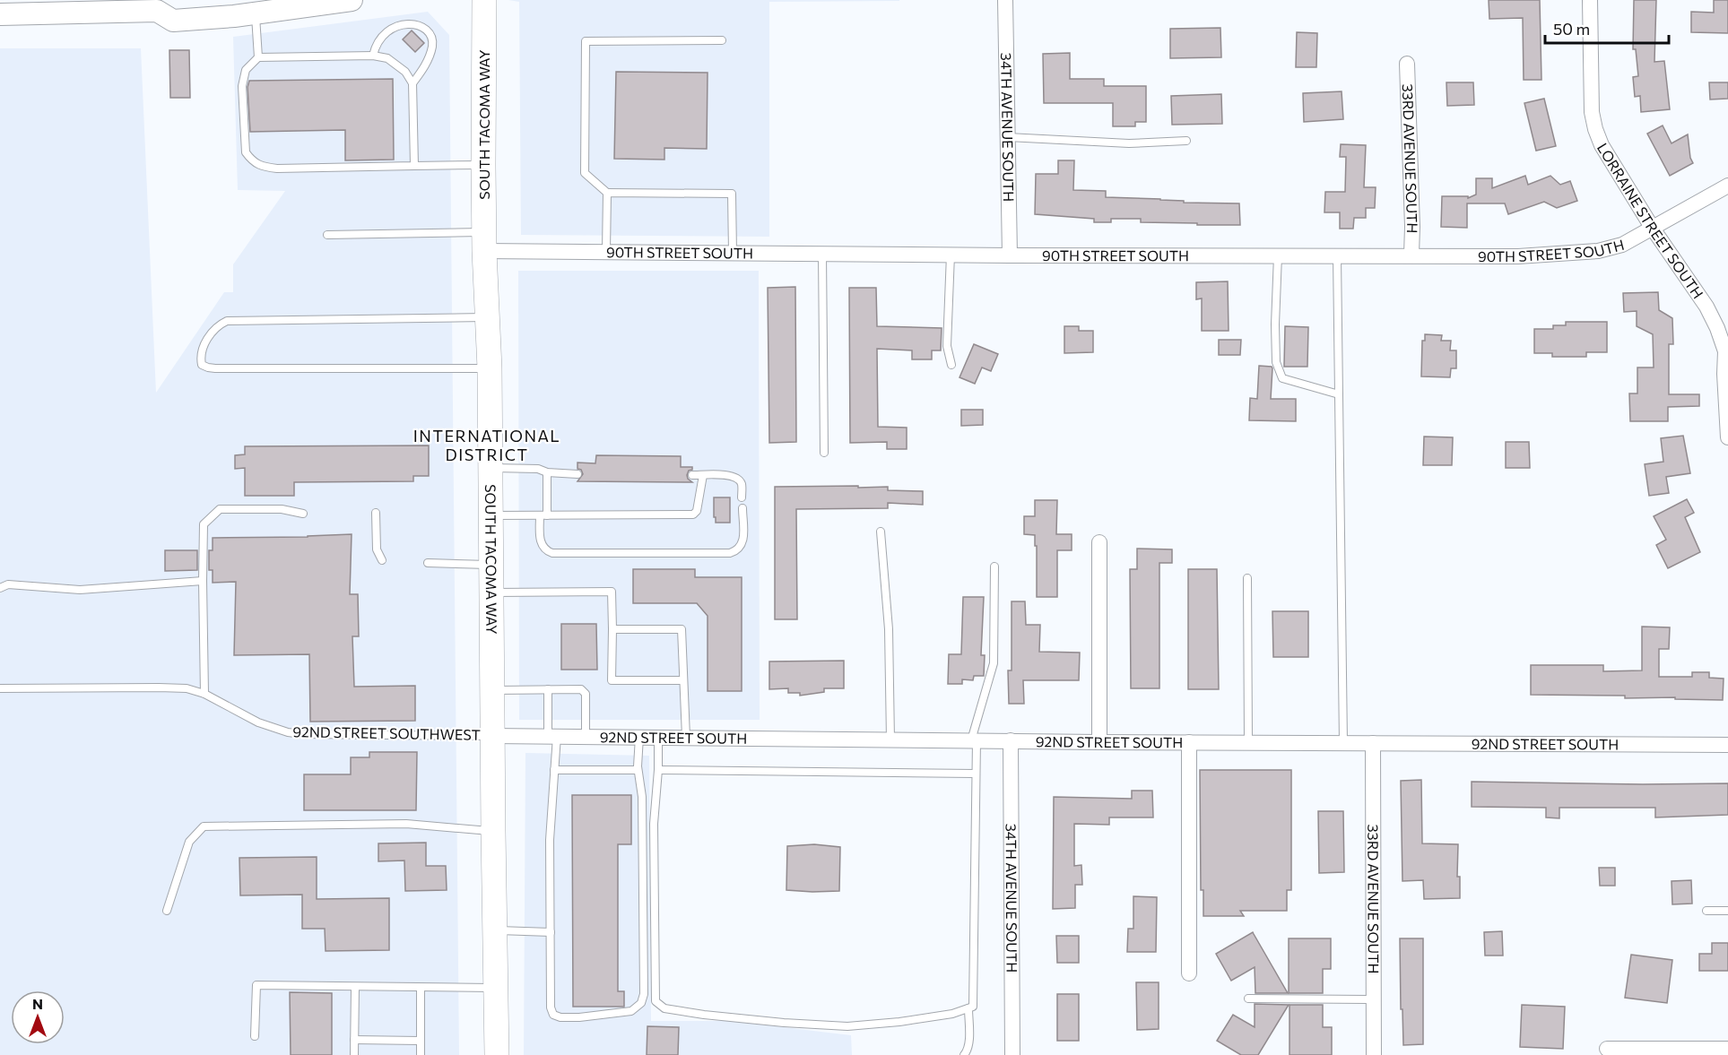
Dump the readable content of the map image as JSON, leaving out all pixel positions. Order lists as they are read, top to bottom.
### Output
{
  "streets": {
    "main road": ["SOUTH TACOMA WAY"],
    "street": [
      "34TH AVENUE SOUTH",
      "33RD AVENUE SOUTH",
      "LORRAINE STREET SOUTH",
      "90TH STREET SOUTH",
      "92ND STREET SOUTH"
    ],
    "lane": ["92ND STREET SOUTHWEST"]
  },
  "crossings": [
    ["SOUTH TACOMA WAY", "90TH STREET SOUTH"],
    ["SOUTH TACOMA WAY", "92ND STREET SOUTHWEST"],
    ["SOUTH TACOMA WAY", "92ND STREET SOUTH"],
    ["34TH AVENUE SOUTH", "90TH STREET SOUTH"],
    ["34TH AVENUE SOUTH", "92ND STREET SOUTH"],
    ["33RD AVENUE SOUTH", "90TH STREET SOUTH"],
    ["33RD AVENUE SOUTH", "92ND STREET SOUTH"],
    ["LORRAINE STREET SOUTH", "90TH STREET SOUTH"],
    ["92ND STREET SOUTHWEST", "92ND STREET SOUTH"]
  ],
  "districts": ["INTERNATIONAL DISTRICT"],
  "scale_bar": "50 m",
  "north": "top"
}
